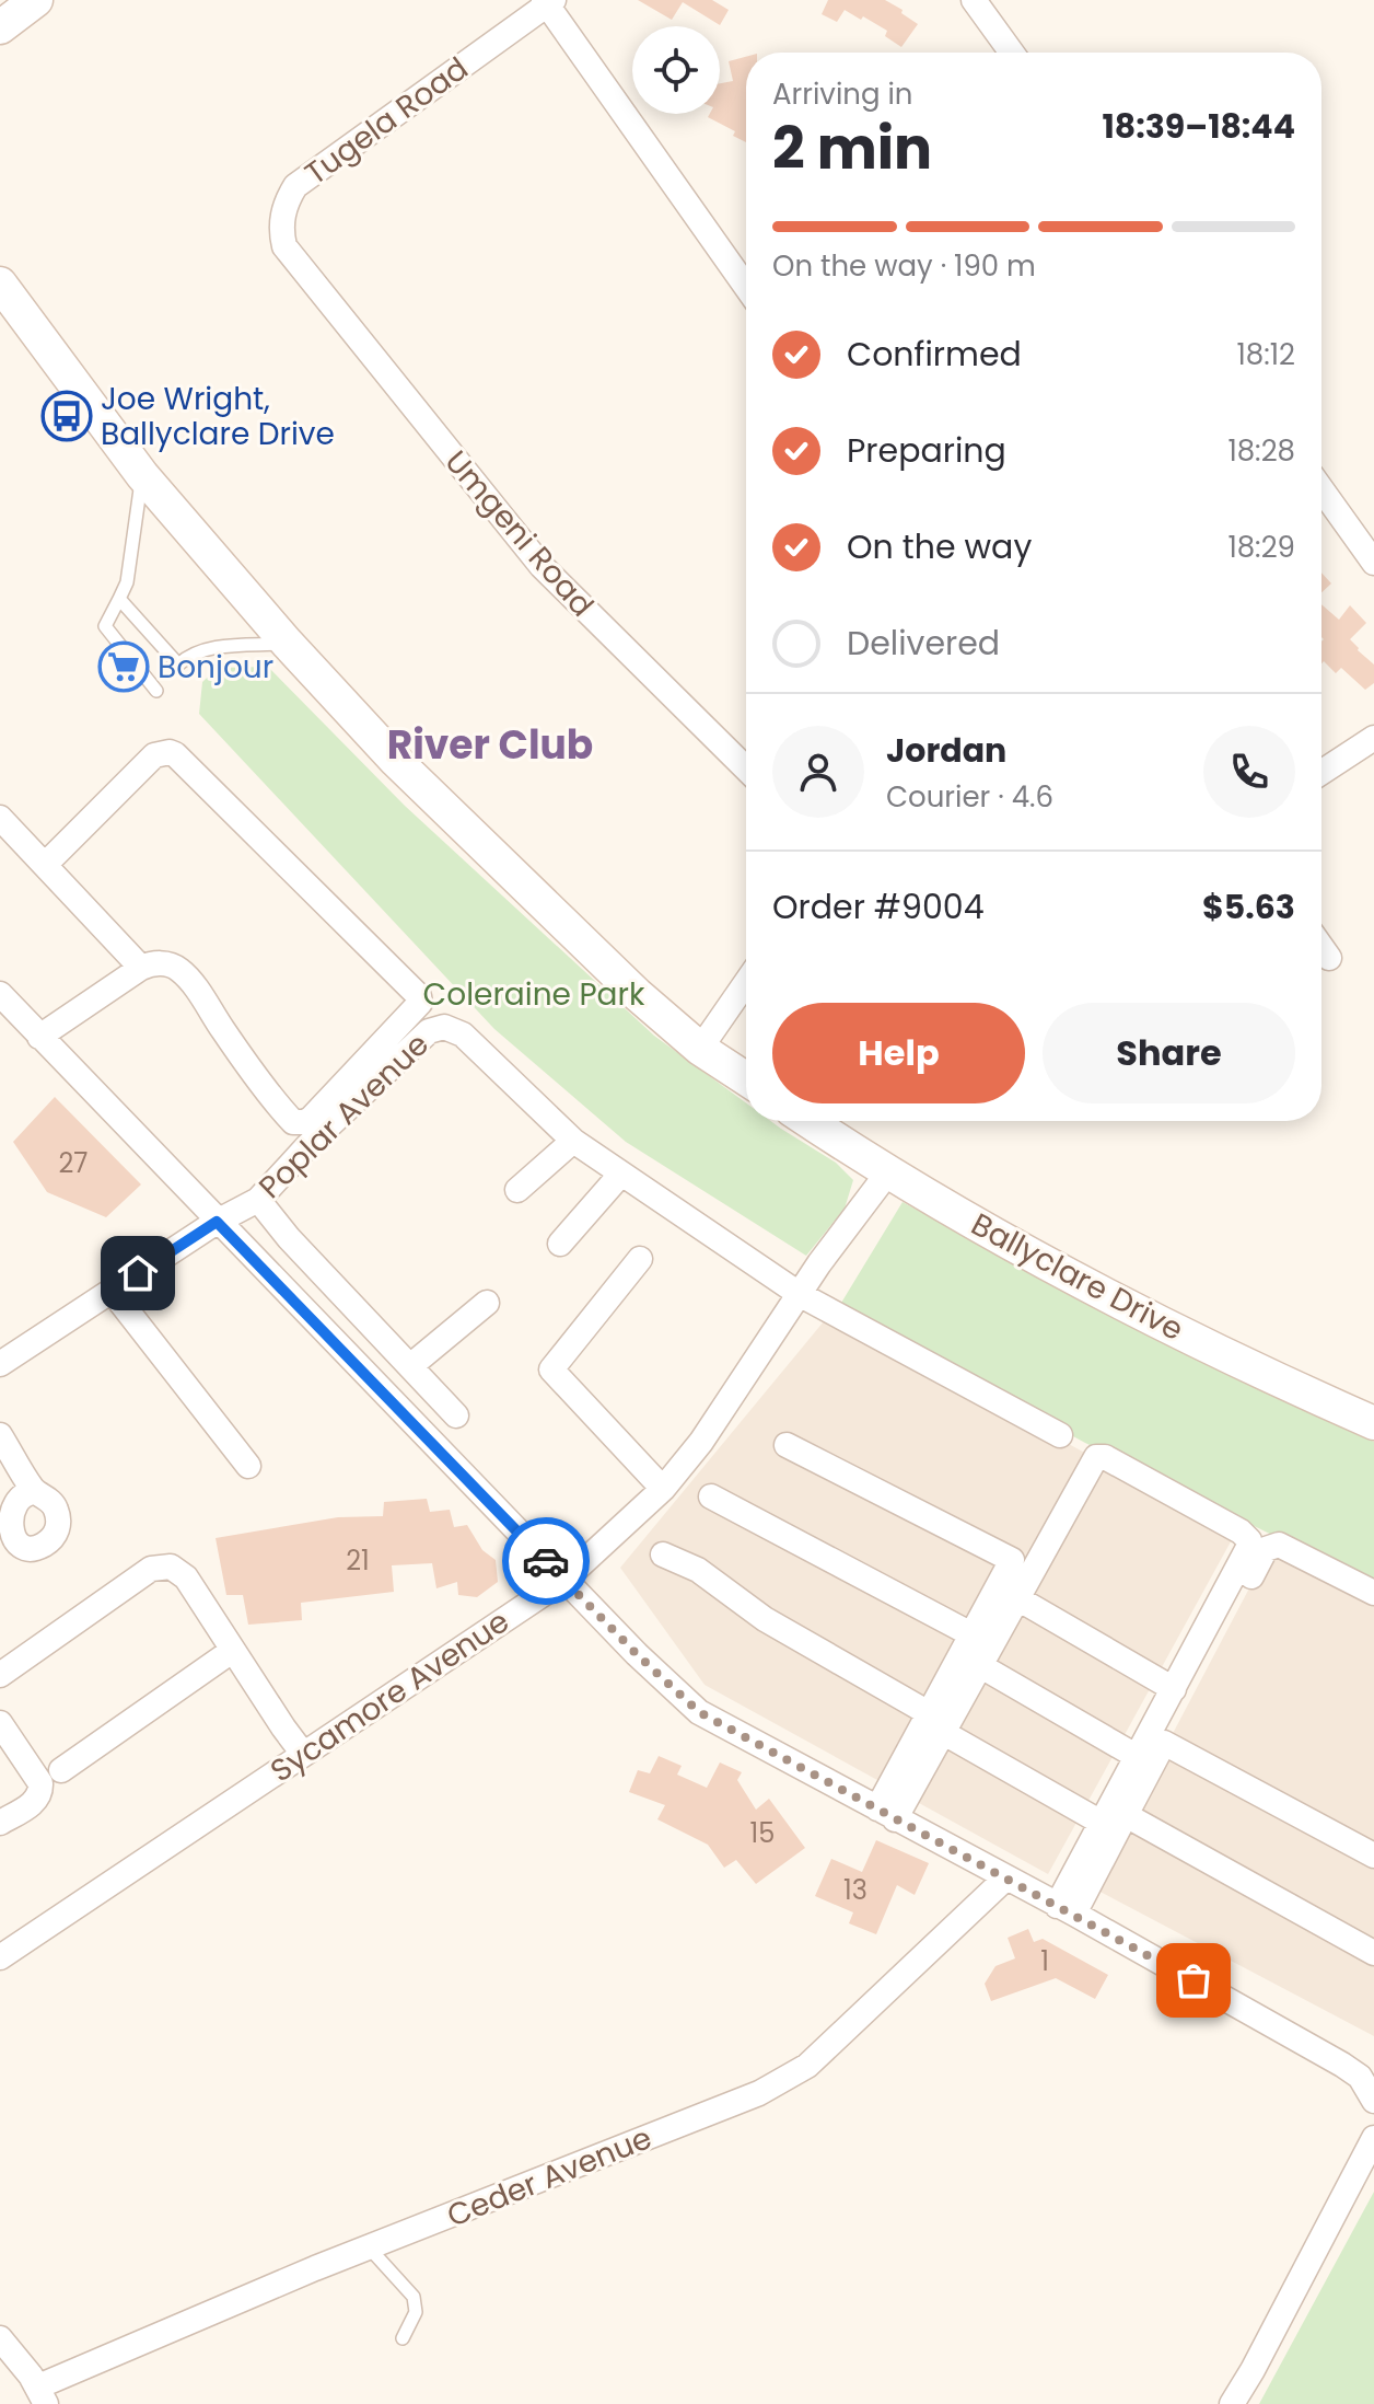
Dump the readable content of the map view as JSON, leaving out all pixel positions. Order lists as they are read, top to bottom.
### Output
{
  "streets": {
    "street": [
      "Tugela Road",
      "Umgeni Road",
      "Poplar Avenue",
      "Ballyclare Drive",
      "Sycamore Avenue",
      "Ceder Avenue"
    ]
  },
  "crossings": [
    ["Tugela Road", "Umgeni Road"],
    ["Poplar Avenue", "Sycamore Avenue"],
    ["Ballyclare Drive", "Sycamore Avenue"]
  ],
  "districts": ["River Club"],
  "parks": ["Coleraine Park"],
  "places": {
    "bus stop": ["Joe Wright, Ballyclare Drive"],
    "supermarket": ["Bonjour"]
  },
  "house_numbers": [
    "27",
    "21",
    "15",
    "13",
    "1"
  ],
  "page": {
    "heading": ["2 min", "Arriving in", "18:39–18:44"],
    "panel": [
      "Jordan",
      "Courier · 4.6",
      "Order #9004",
      "$5.63"
    ],
    "bar": "On the way · 190 m",
    "list": [
      ["Confirmed", "18:12"],
      ["Preparing", "18:28"],
      ["On the way", "18:29"],
      "Delivered"
    ],
    "buttons": ["Help", "Share"]
  }
}
